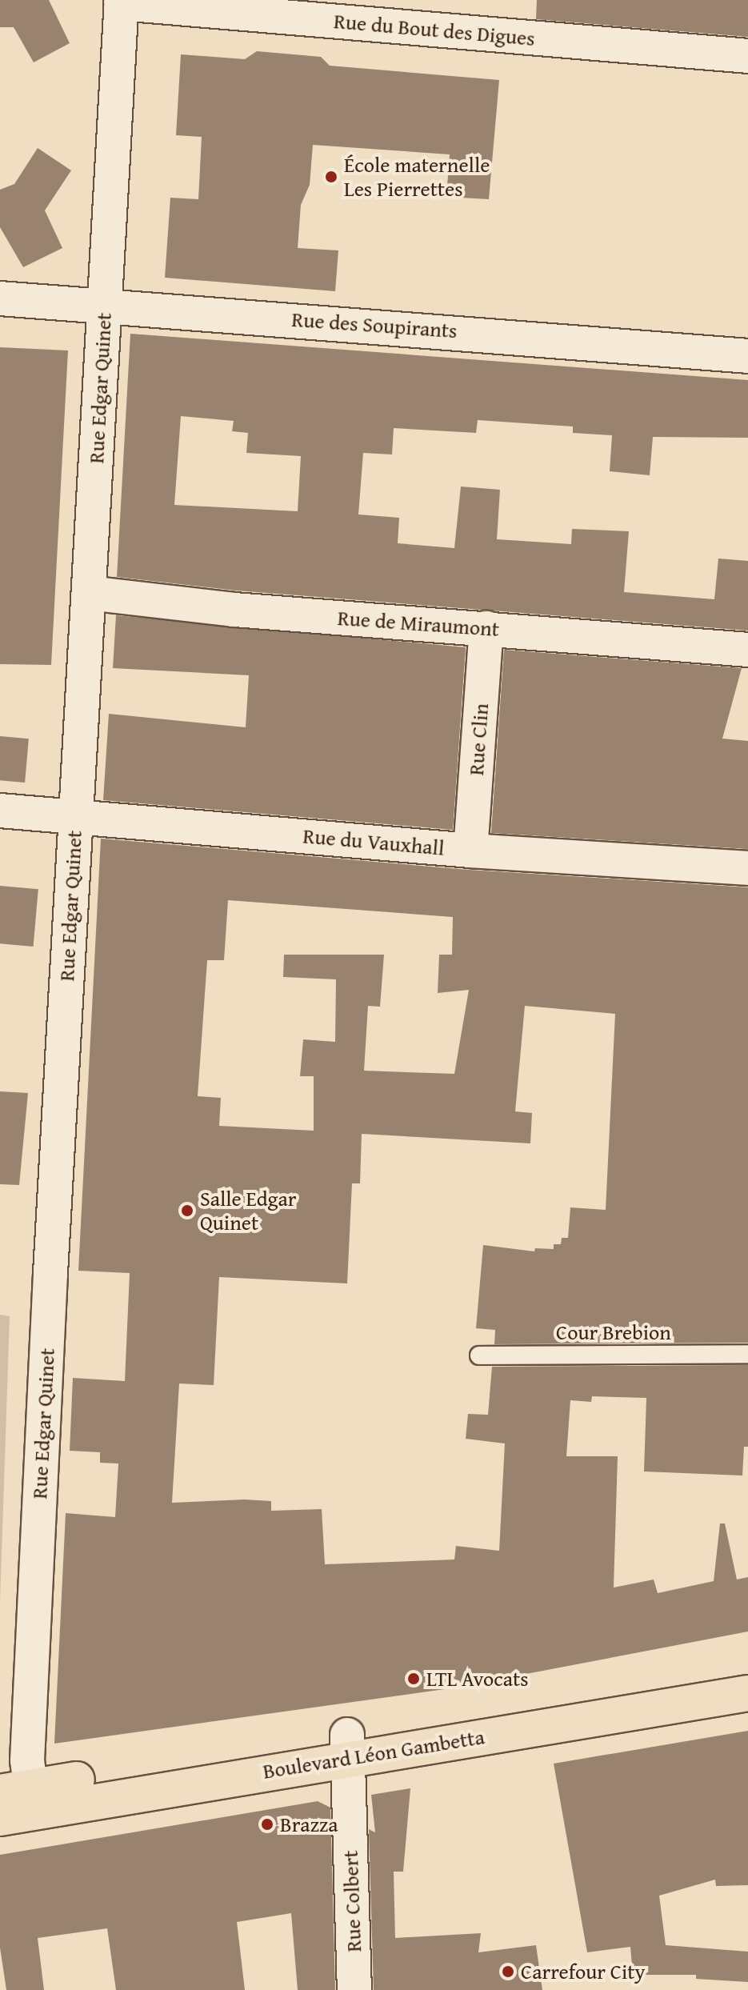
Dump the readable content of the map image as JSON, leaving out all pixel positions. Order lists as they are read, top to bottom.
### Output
{
  "streets": {
    "main road": ["Boulevard Léon Gambetta"],
    "street": [
      "Rue du Bout des Digues",
      "Rue des Soupirants",
      "Rue Edgar Quinet",
      "Rue de Miraumont",
      "Rue Clin",
      "Rue du Vauxhall",
      "Rue Colbert"
    ],
    "lane": ["Cour Brebion"]
  },
  "crossings": [
    ["Rue du Bout des Digues", "Rue Edgar Quinet"],
    ["Rue des Soupirants", "Rue Edgar Quinet"],
    ["Rue Edgar Quinet", "Rue de Miraumont"],
    ["Rue Edgar Quinet", "Rue du Vauxhall"],
    ["Rue Edgar Quinet", "Boulevard Léon Gambetta"],
    ["Rue de Miraumont", "Rue Clin"],
    ["Rue Clin", "Rue du Vauxhall"],
    ["Boulevard Léon Gambetta", "Rue Colbert"]
  ],
  "places": [
    "École maternelle Les Pierrettes",
    "Salle Edgar Quinet",
    "LTL Avocats",
    "Brazza",
    "Carrefour City"
  ]
}
